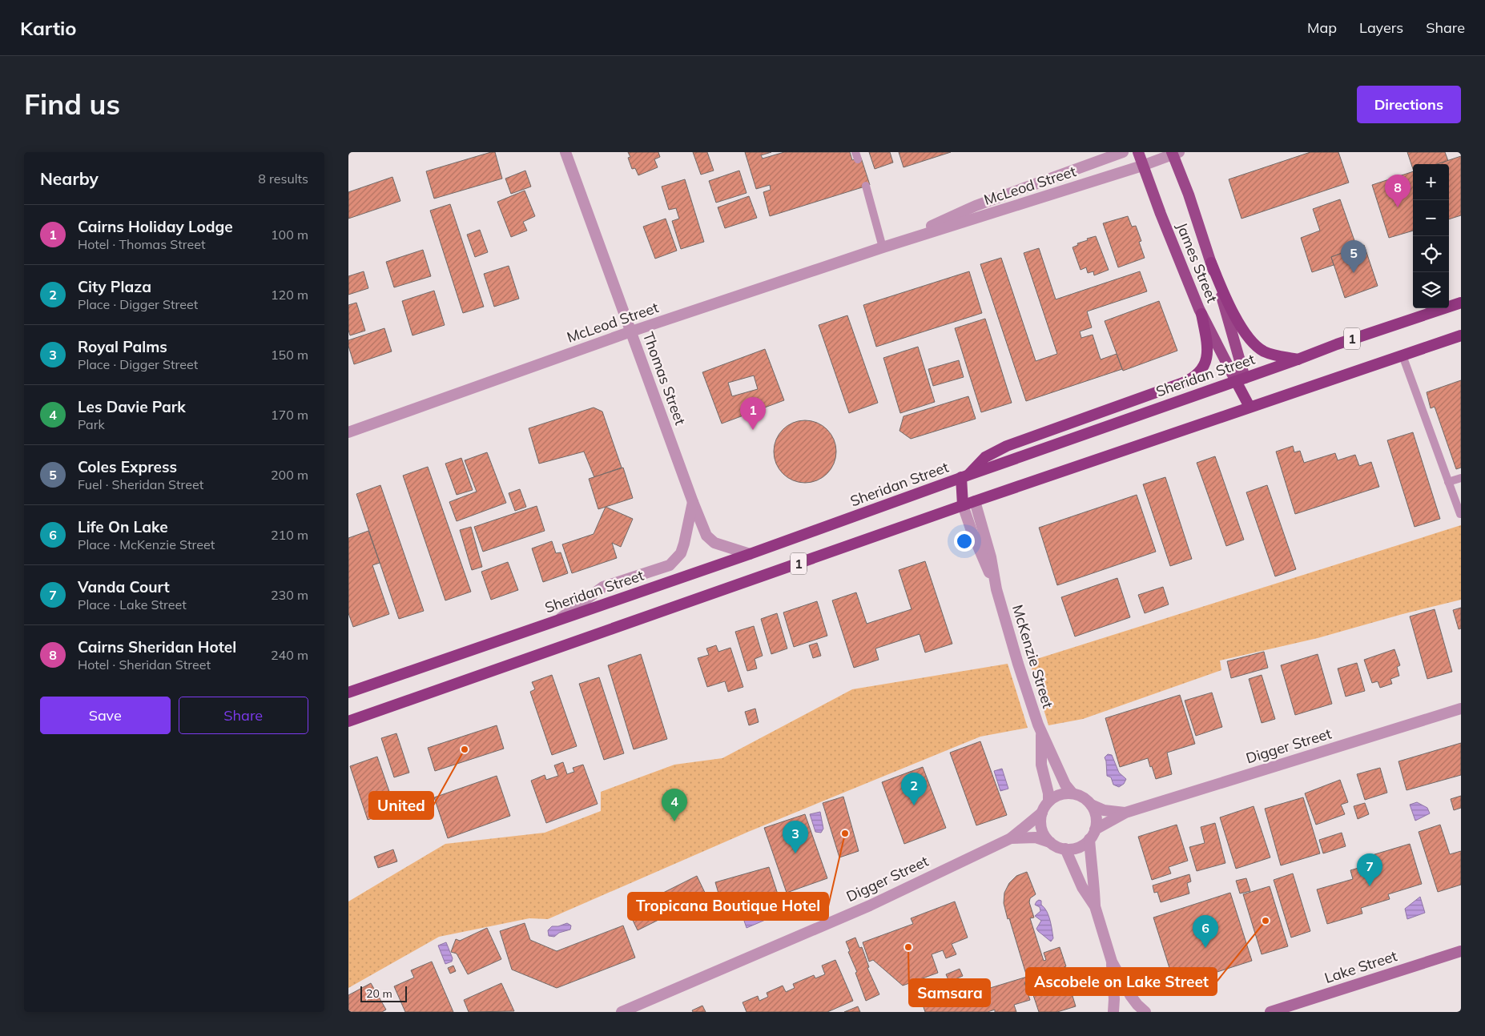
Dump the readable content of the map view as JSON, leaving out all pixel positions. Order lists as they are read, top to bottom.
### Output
{
  "streets": {
    "highway": ["1", "Sheridan Street"],
    "main road": ["James Street", "Lake Street"],
    "street": [
      "McLeod Street",
      "Thomas Street",
      "McKenzie Street",
      "Digger Street"
    ]
  },
  "crossings": [
    ["McLeod Street", "James Street"],
    ["McLeod Street", "Thomas Street"],
    ["James Street", "Sheridan Street"],
    ["1", "McKenzie Street"],
    ["Sheridan Street", "Thomas Street"],
    ["McKenzie Street", "Digger Street"]
  ],
  "places": [
    "United",
    "Tropicana Boutique Hotel",
    "Ascobele on Lake Street",
    "Samsara"
  ],
  "scale_bar": "20 m",
  "page": {
    "header": "Kartio",
    "nav": ["Map", "Layers", "Share"],
    "buttons": [
      "Directions",
      ["Save", "Share"]
    ],
    "title": "Find us",
    "heading": ["Nearby", "8 results"],
    "map_buttons": ["+", "−"],
    "pins": [
      "8",
      "5",
      "1",
      "2",
      "4",
      "3",
      "7",
      "6"
    ],
    "list": [
      {
        "mark": "1",
        "name": "Cairns Holiday Lodge",
        "note": "Hotel · Thomas Street",
        "value": "100 m"
      },
      {
        "mark": "2",
        "name": "City Plaza",
        "note": "Place · Digger Street",
        "value": "120 m"
      },
      {
        "mark": "3",
        "name": "Royal Palms",
        "note": "Place · Digger Street",
        "value": "150 m"
      },
      {
        "mark": "4",
        "name": "Les Davie Park",
        "note": "Park",
        "value": "170 m"
      },
      {
        "mark": "5",
        "name": "Coles Express",
        "note": "Fuel · Sheridan Street",
        "value": "200 m"
      },
      {
        "mark": "6",
        "name": "Life On Lake",
        "note": "Place · McKenzie Street",
        "value": "210 m"
      },
      {
        "mark": "7",
        "name": "Vanda Court",
        "note": "Place · Lake Street",
        "value": "230 m"
      },
      {
        "mark": "8",
        "name": "Cairns Sheridan Hotel",
        "note": "Hotel · Sheridan Street",
        "value": "240 m"
      }
    ],
    "scale": "20 m"
  }
}
